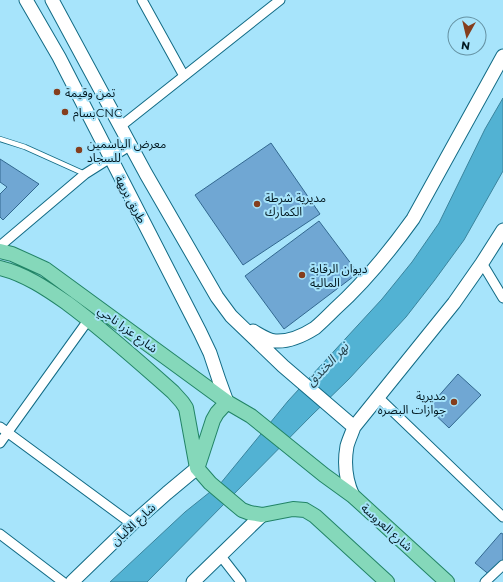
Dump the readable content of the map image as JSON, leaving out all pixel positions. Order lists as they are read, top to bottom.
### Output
{
  "streets": {
    "main road": [
      "طريق بريهة",
      "شارع عزرا ناجي",
      "شارع الألبان",
      "شارع العروسة"
    ]
  },
  "crossings": [
    ["طريق بريهة", "شارع عزرا ناجي"],
    ["شارع عزرا ناجي", "شارع الألبان"],
    ["شارع عزرا ناجي", "شارع العروسة"]
  ],
  "water": ["نهر الخندق"],
  "places": [
    "تمن وقيمة",
    "بسامCNC",
    "معرض الياسمين للسجاد",
    "مديرية شرطة الكمارك",
    "ديوان الرقابة المالية",
    "مديرية جوازات البصره"
  ],
  "north": "bottom"
}
